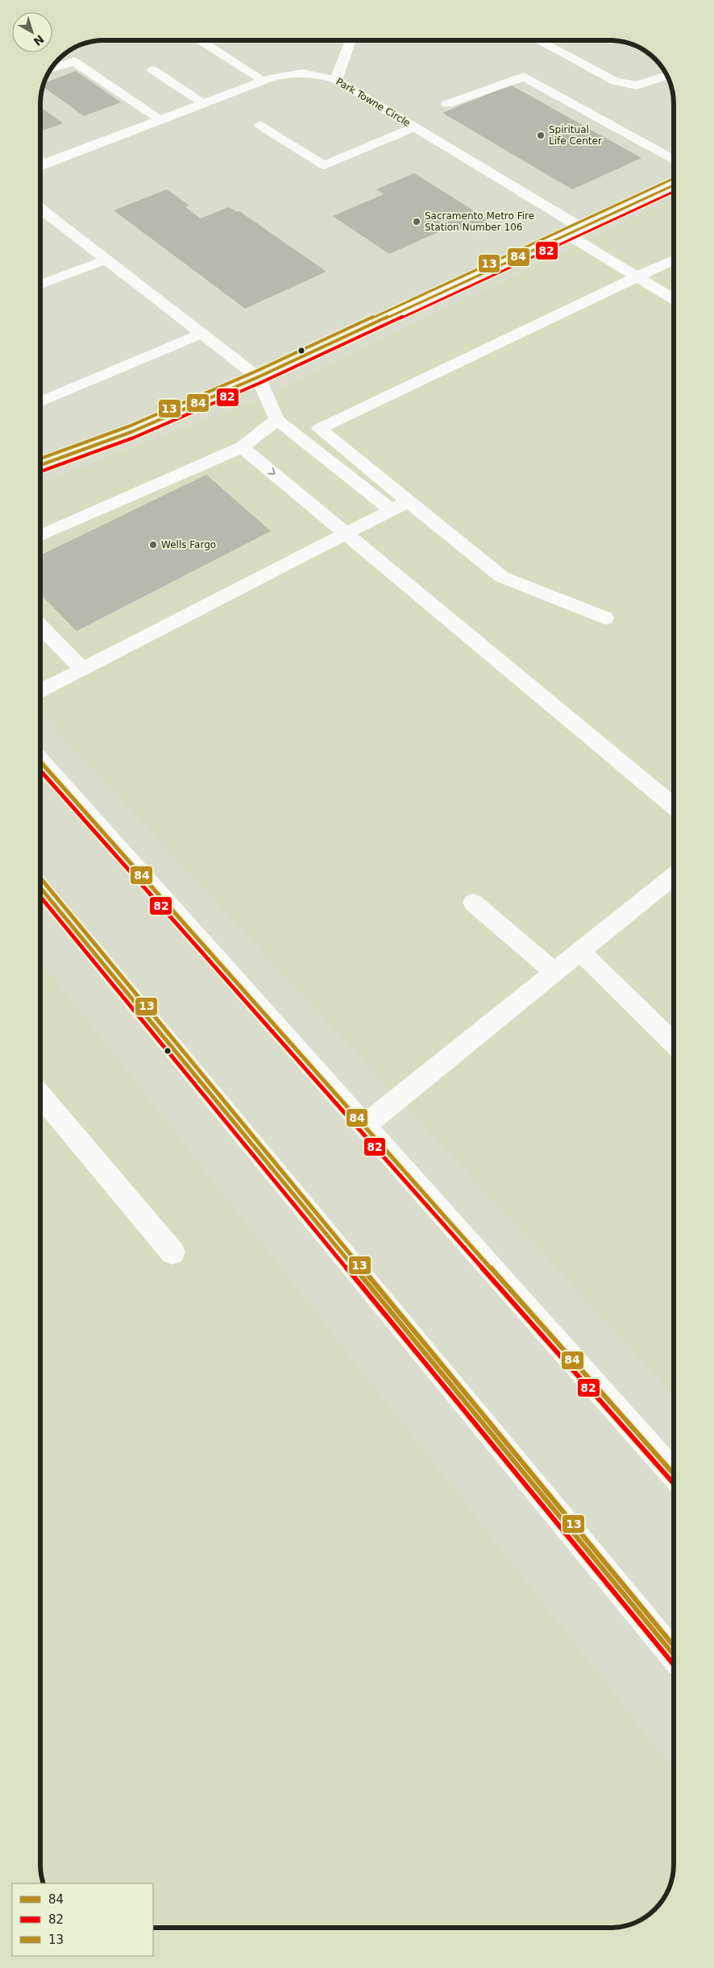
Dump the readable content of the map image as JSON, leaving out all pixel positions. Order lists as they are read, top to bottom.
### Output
{
  "streets": {
    "street": ["Park Towne Circle"]
  },
  "places": ["Spiritual Life Center", "Sacramento Metro Fire Station Number 106", "Wells Fargo"],
  "lines": ["transit line 13", "transit line 84", "transit line 82"],
  "legend": ["84", "82", "13"],
  "north": "bottom right"
}
